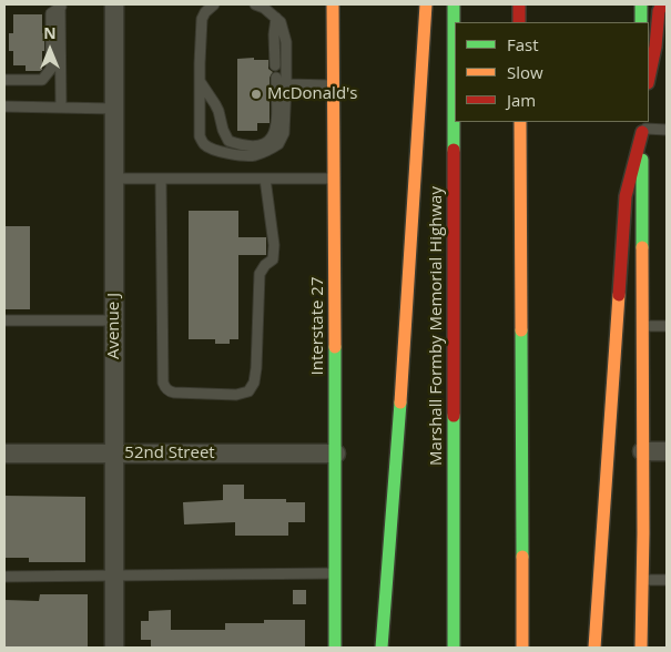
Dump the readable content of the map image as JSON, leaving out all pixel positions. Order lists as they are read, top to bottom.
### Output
{
  "streets": {
    "main road": ["Interstate 27", "Marshall Formby Memorial Highway"],
    "street": ["Avenue J", "52nd Street"]
  },
  "crossings": [
    ["Avenue J", "52nd Street"],
    ["Interstate 27", "52nd Street"]
  ],
  "places": ["McDonald's"],
  "legend": ["Fast", "Slow", "Jam"],
  "north": "top"
}
